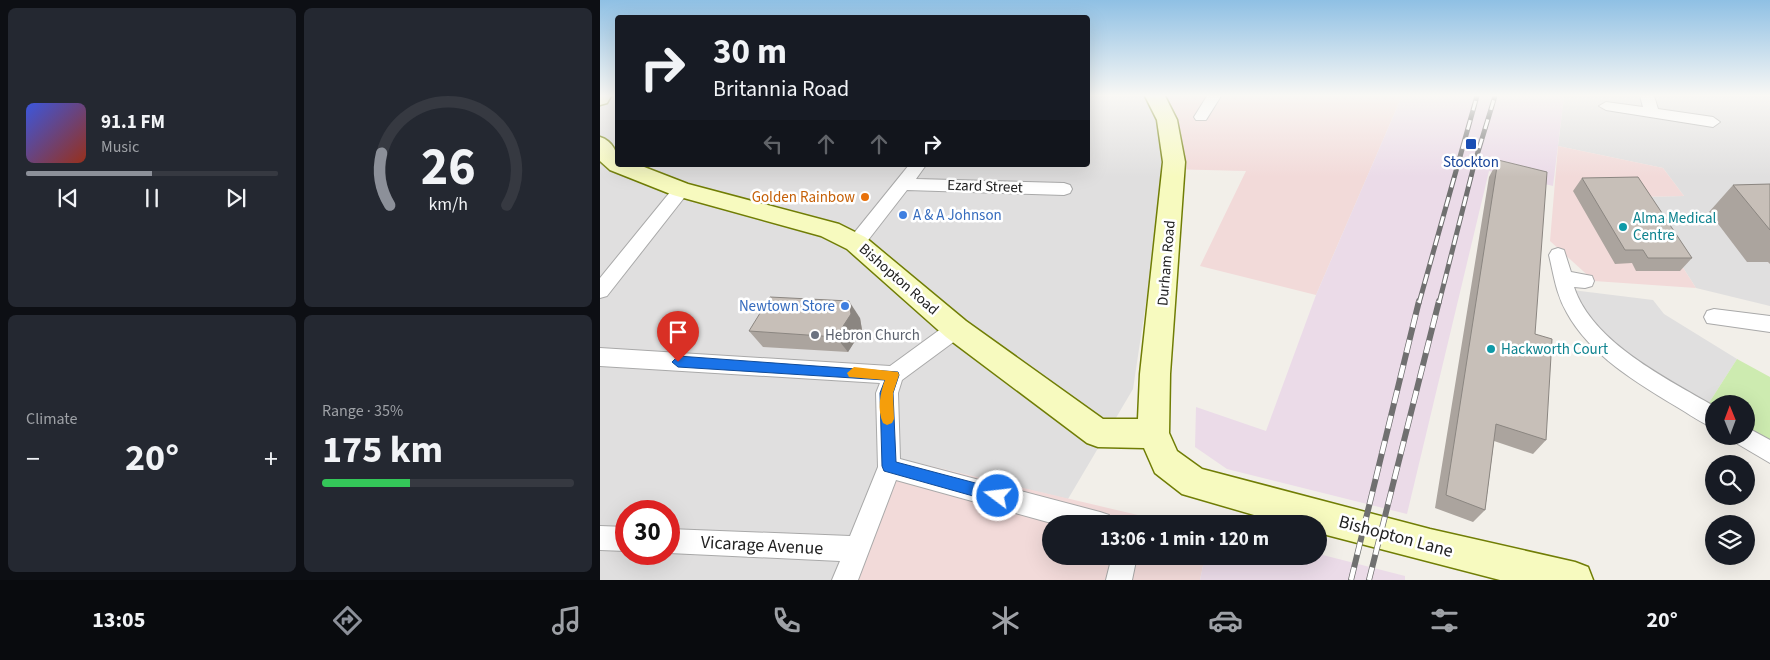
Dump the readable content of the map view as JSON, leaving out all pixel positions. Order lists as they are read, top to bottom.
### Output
{
  "streets": {
    "street": [
      "Ezard Street",
      "Durham Road",
      "Bishopton Road",
      "Bishopton Lane",
      "Vicarage Avenue"
    ]
  },
  "crossings": [
    ["Durham Road", "Bishopton Road"],
    ["Durham Road", "Bishopton Lane"],
    ["Bishopton Road", "Bishopton Lane"]
  ],
  "places": {
    "transit": ["Stockton"],
    "other": [
      "Golden Rainbow",
      "A & A Johnson",
      "Alma Medical Centre",
      "Newtown Store",
      "Hebron Church",
      "Hackworth Court"
    ]
  },
  "north": "top",
  "page": {
    "turn": ["30 m", "Britannia Road"],
    "song": ["91.1 FM", "Music"],
    "tile": [
      "Climate",
      ["Range · 35%", "175 km"]
    ],
    "heat": ["−", "20°", "+"],
    "limit": "30",
    "trip": "13:06 · 1 min · 120 m",
    "tabs": ["13:05", "20°"],
    "gauge": ["26", "km/h"]
  }
}
